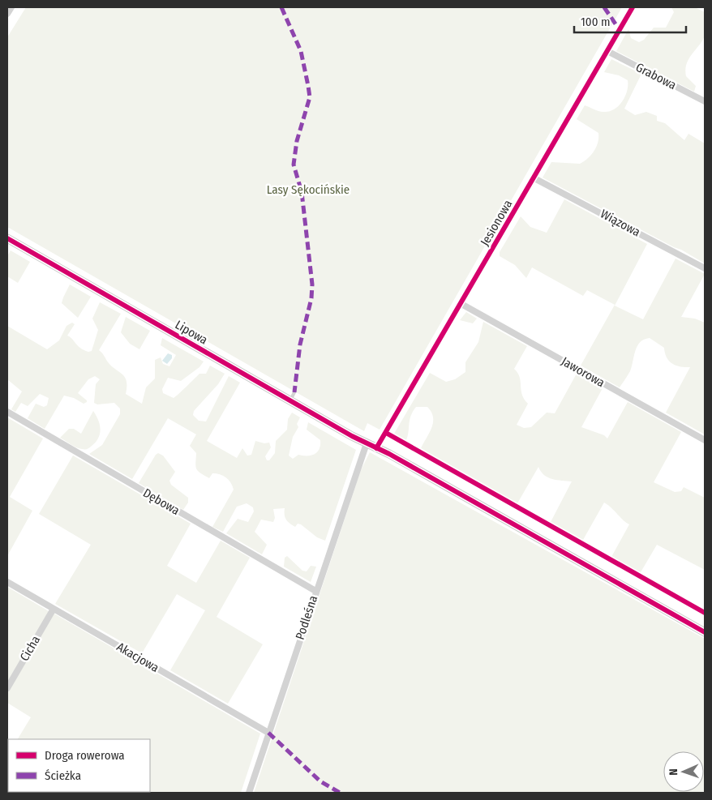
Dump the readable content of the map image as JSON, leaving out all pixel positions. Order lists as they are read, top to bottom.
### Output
{
  "streets": {
    "street": [
      "Grabowa",
      "Jesionowa",
      "Wiązowa",
      "Lipowa",
      "Jaworowa",
      "Dębowa",
      "Podleśna",
      "Cicha",
      "Akacjowa"
    ]
  },
  "crossings": [
    ["Grabowa", "Jesionowa"],
    ["Jesionowa", "Wiązowa"],
    ["Jesionowa", "Lipowa"],
    ["Jesionowa", "Jaworowa"],
    ["Lipowa", "Podleśna"],
    ["Dębowa", "Podleśna"],
    ["Podleśna", "Akacjowa"],
    ["Cicha", "Akacjowa"]
  ],
  "parks": ["Lasy Sękocińskie"],
  "legend": ["Droga rowerowa", "Ścieżka"],
  "scale_bar": "100 m",
  "north": "left"
}
